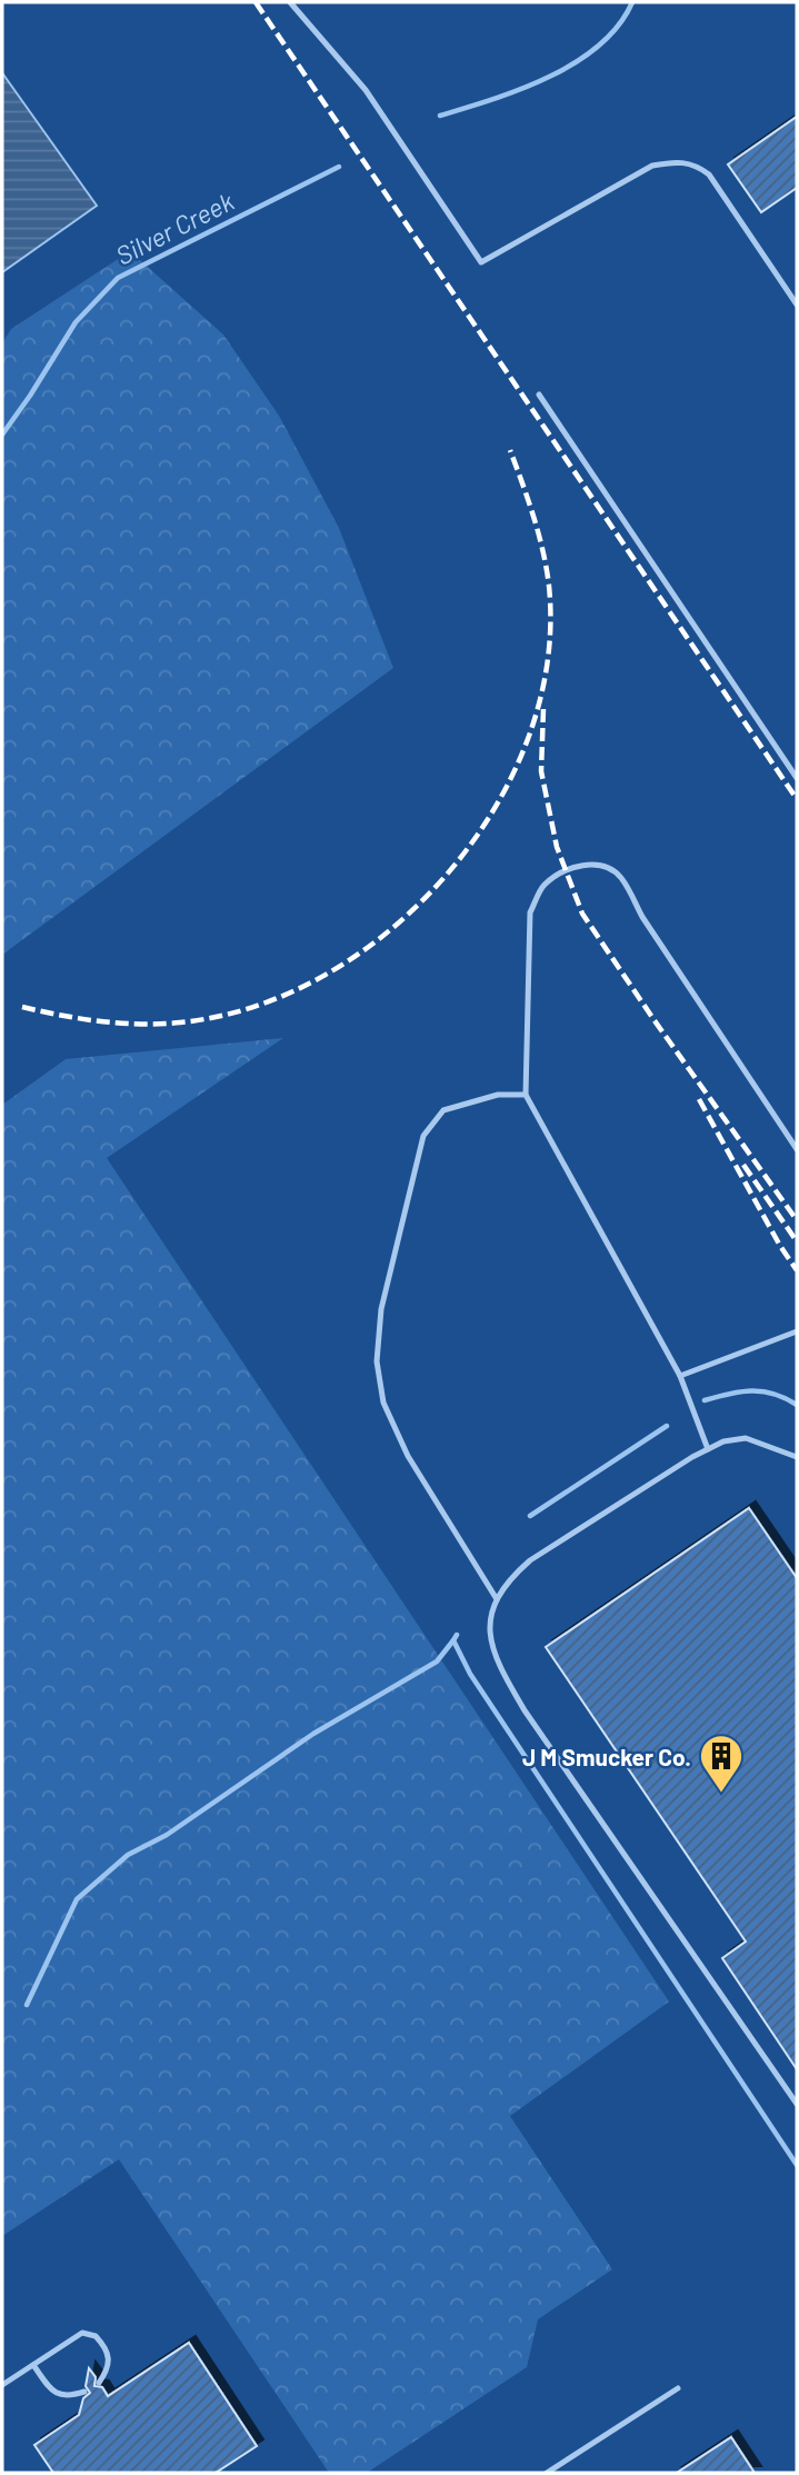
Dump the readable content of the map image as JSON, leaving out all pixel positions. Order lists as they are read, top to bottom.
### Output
{
  "water": ["Silver Creek"],
  "places": {
    "building": ["J M Smucker Co."]
  }
}
